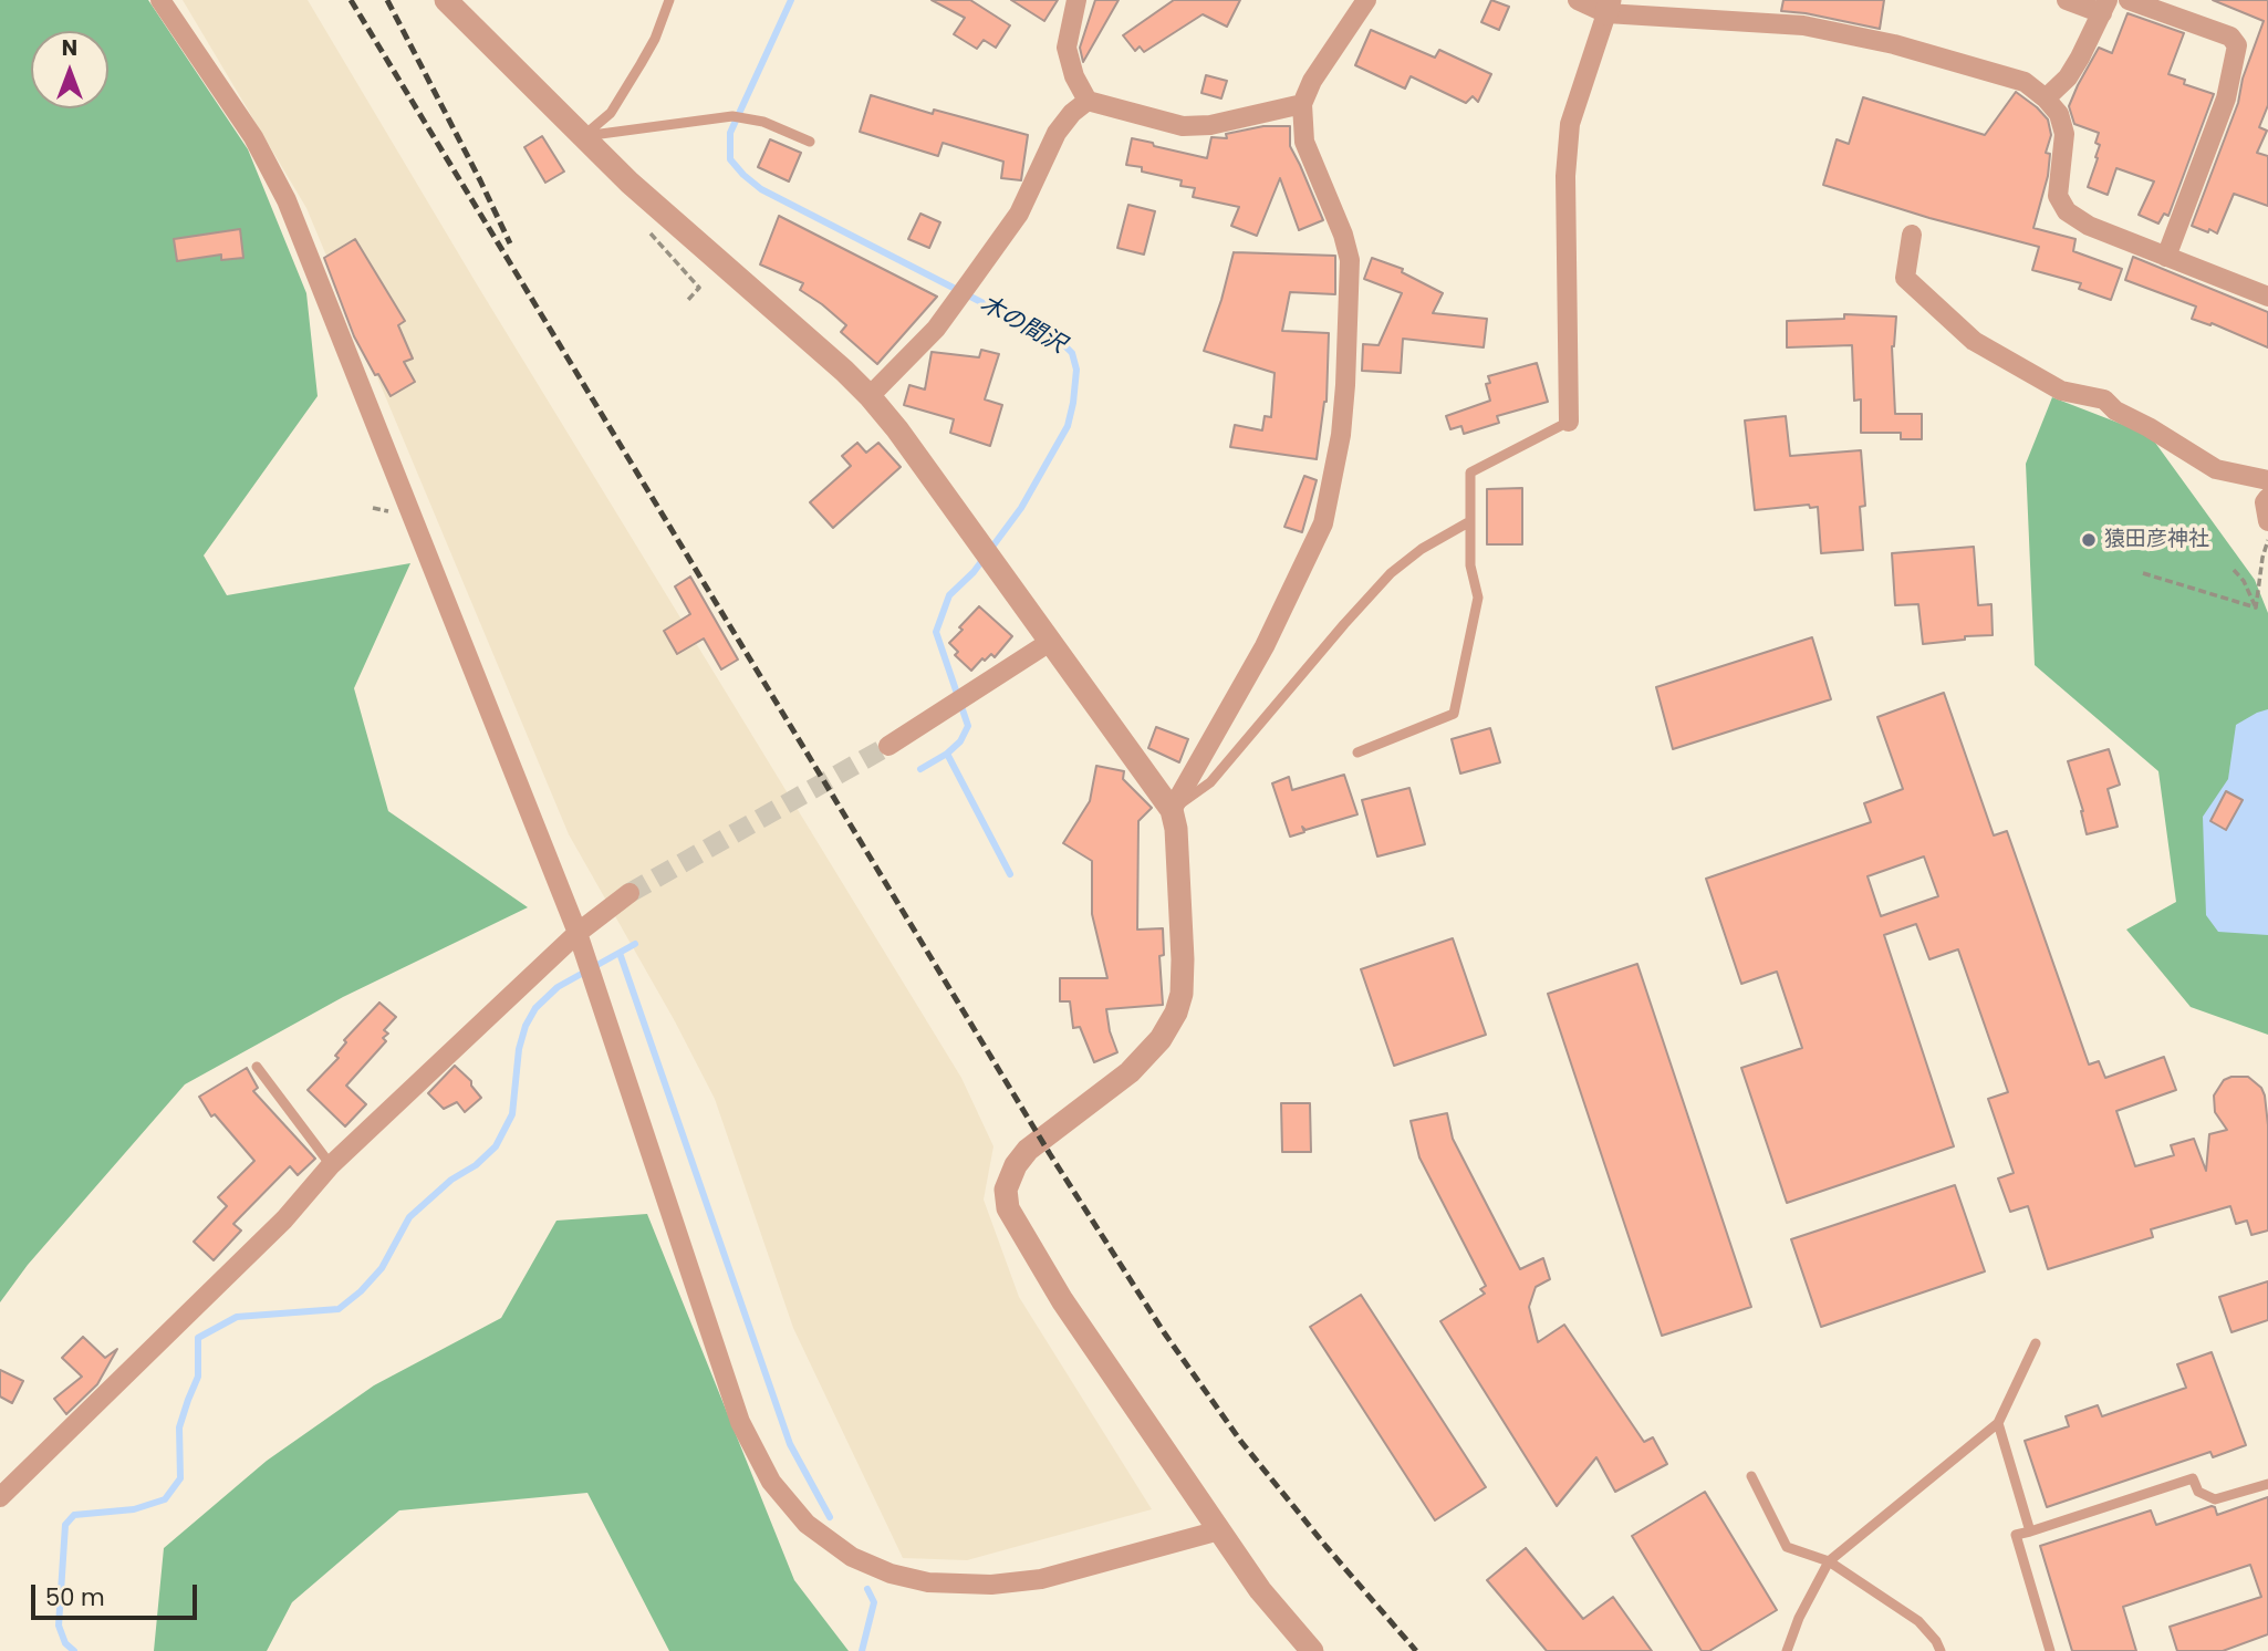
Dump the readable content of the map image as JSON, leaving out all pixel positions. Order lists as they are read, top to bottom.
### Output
{
  "water": ["木の間沢"],
  "places": ["猿田彦神社"],
  "scale_bar": "50 m",
  "north": "top"
}
